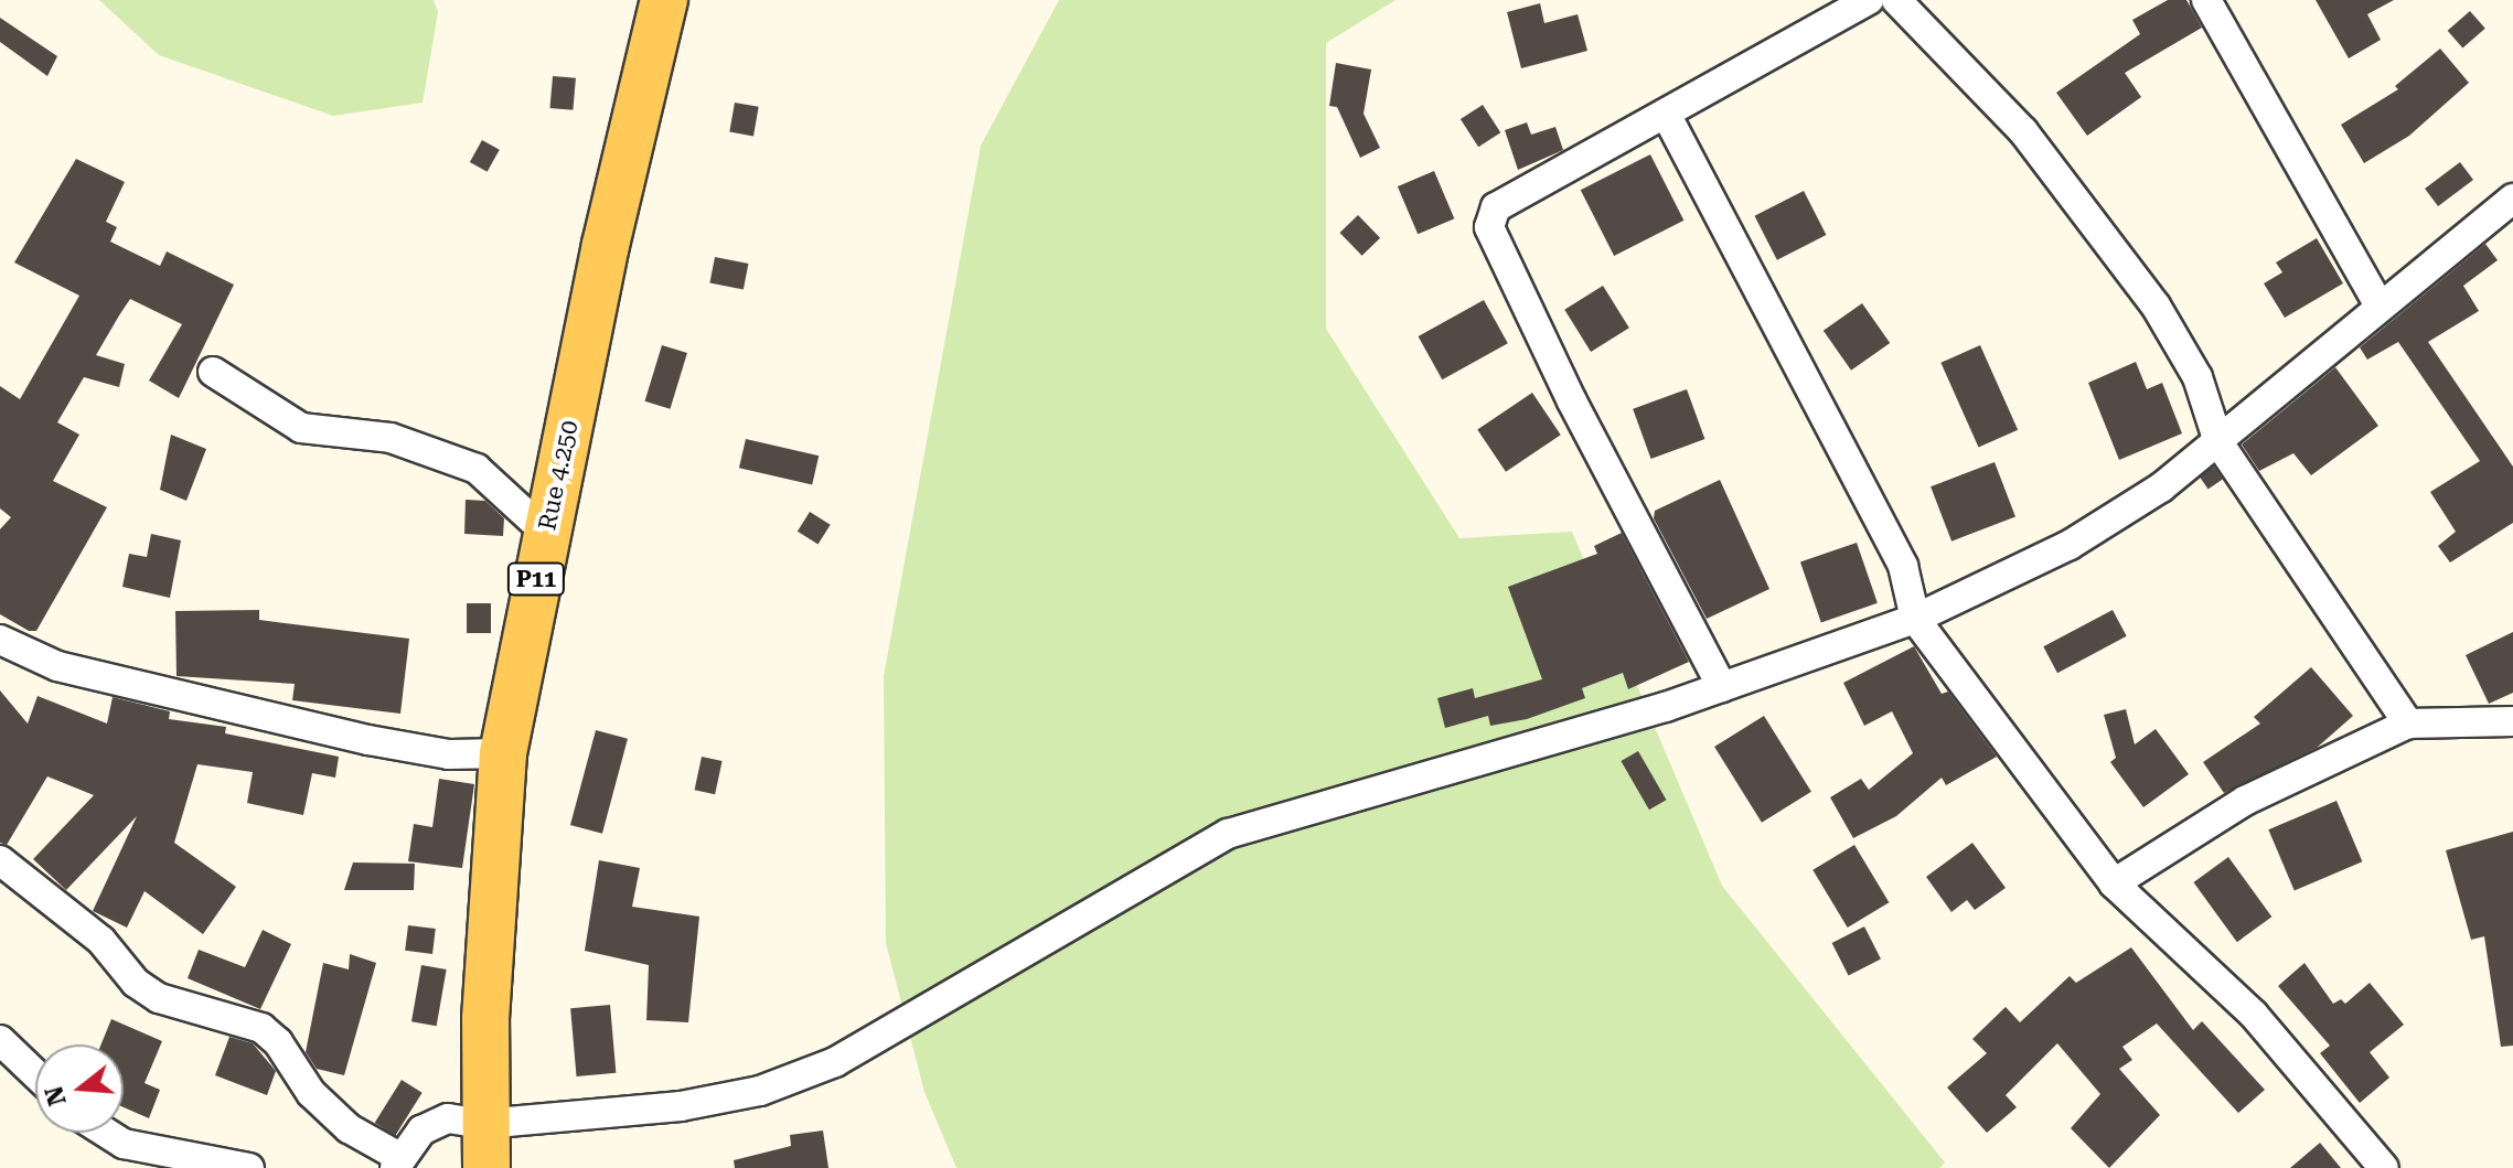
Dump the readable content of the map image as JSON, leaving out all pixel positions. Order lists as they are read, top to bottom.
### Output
{
  "streets": {
    "main road": ["Rue 4.250", "P11"]
  },
  "north": "left"
}
